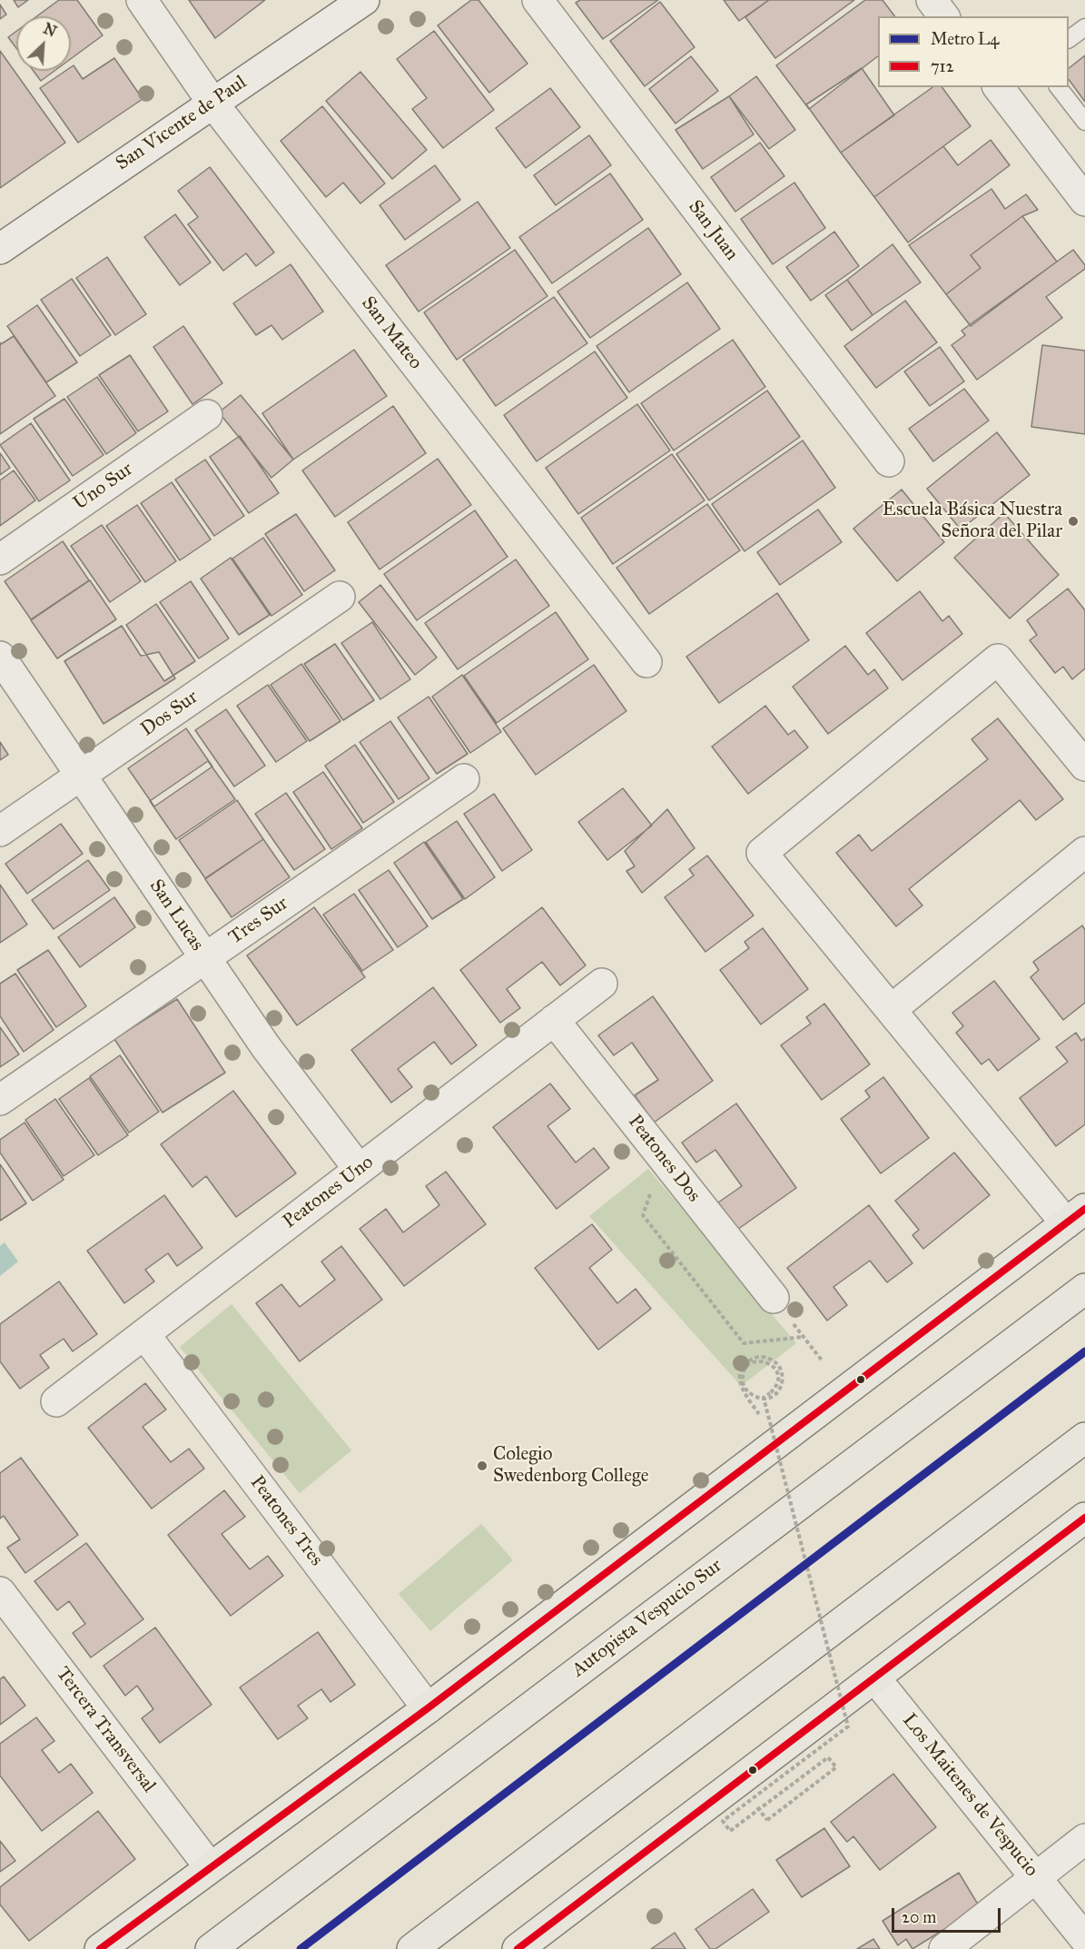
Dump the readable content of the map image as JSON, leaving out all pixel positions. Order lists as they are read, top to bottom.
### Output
{
  "streets": {
    "main road": ["Autopista Vespucio Sur"],
    "street": [
      "San Vicente de Paul",
      "San Juan",
      "San Mateo",
      "Uno Sur",
      "Dos Sur",
      "San Lucas",
      "Tres Sur",
      "Peatones Dos",
      "Peatones Uno",
      "Peatones Tres",
      "Tercera Transversal",
      "Los Maitenes de Vespucio"
    ]
  },
  "crossings": [
    ["San Vicente de Paul", "San Mateo"],
    ["Dos Sur", "San Lucas"],
    ["San Lucas", "Tres Sur"],
    ["San Lucas", "Peatones Uno"],
    ["Peatones Dos", "Peatones Uno"],
    ["Peatones Uno", "Peatones Tres"]
  ],
  "places": ["Escuela Básica Nuestra Señora del Pilar", "Colegio Swedenborg College"],
  "lines": ["transit line 712", "metro line L4"],
  "legend": ["Metro L4", "712"],
  "scale_bar": "20 m",
  "north": "top right"
}
